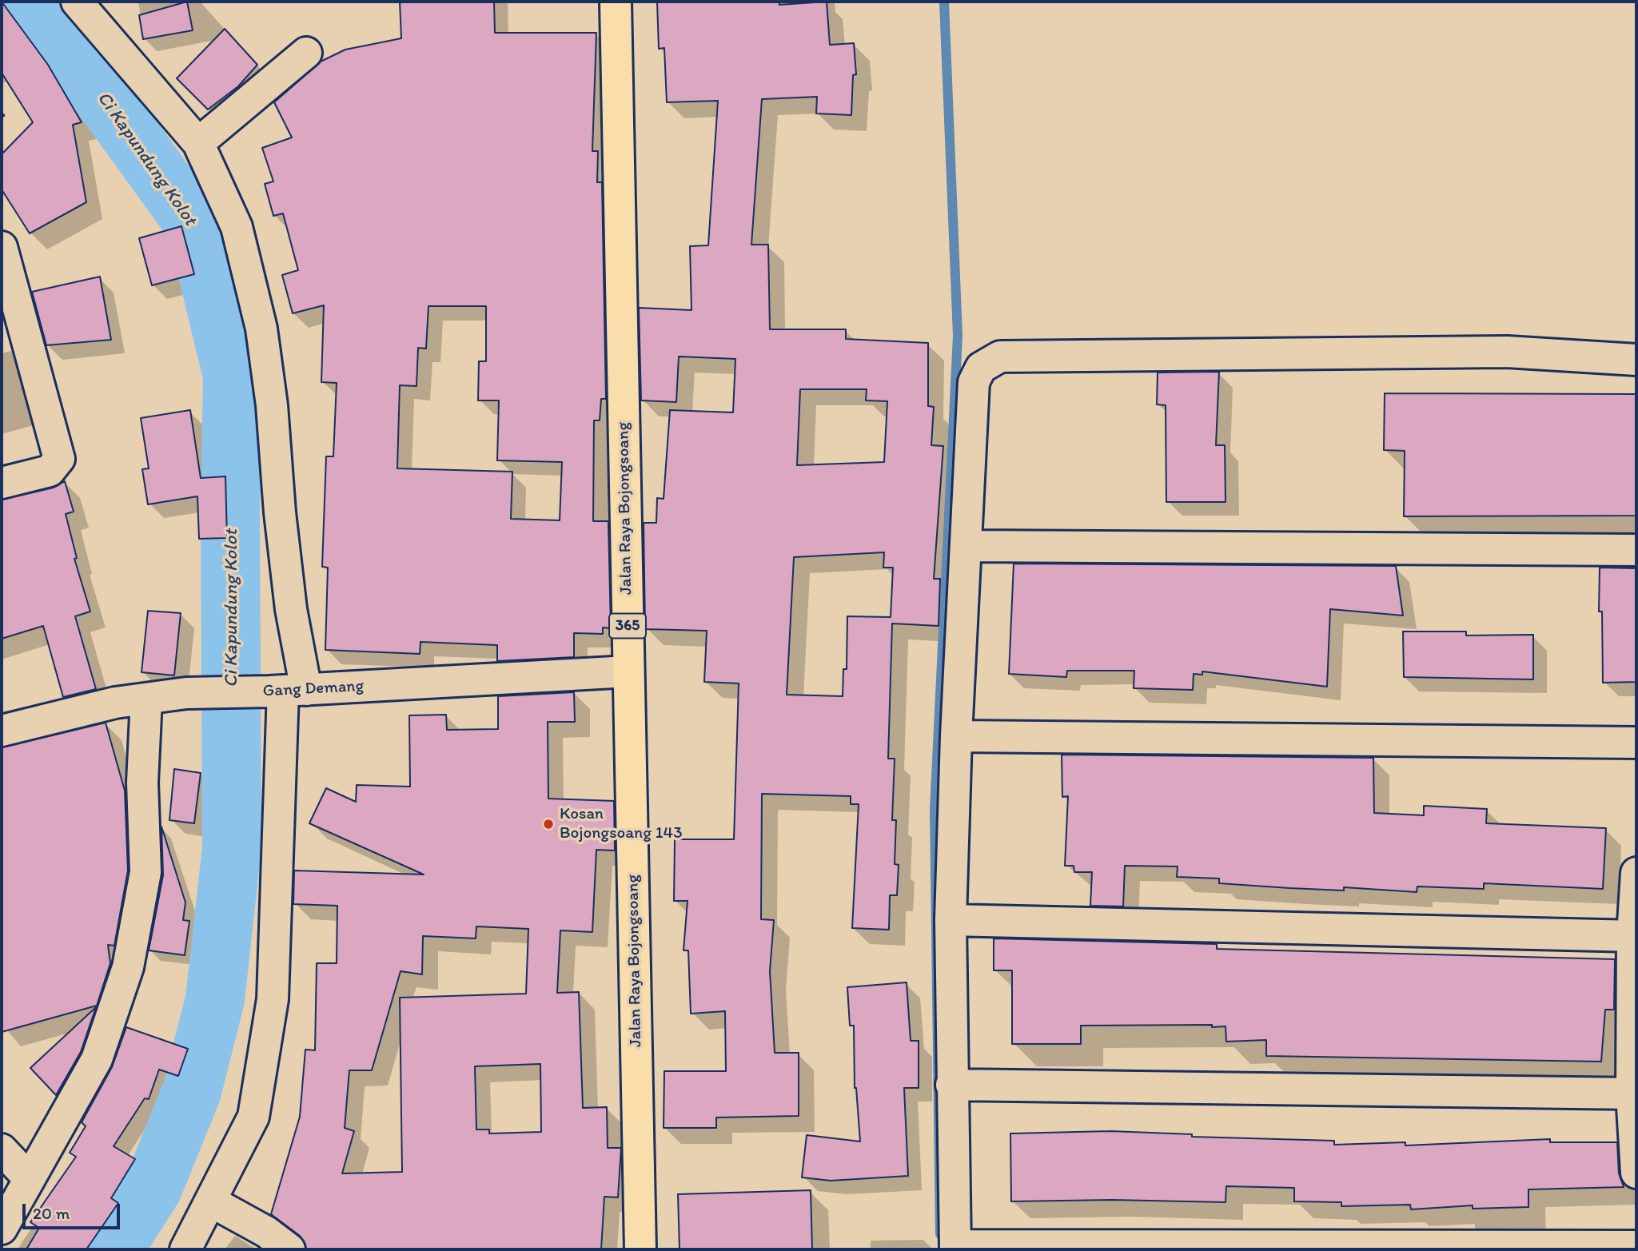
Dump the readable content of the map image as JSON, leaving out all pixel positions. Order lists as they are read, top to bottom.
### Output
{
  "streets": {
    "main road": ["Jalan Raya Bojongsoang", "365"],
    "street": ["Gang Demang"]
  },
  "crossings": [
    ["Jalan Raya Bojongsoang", "Gang Demang"]
  ],
  "water": ["Ci Kapundung Kolot"],
  "places": ["Kosan Bojongsoang 143"],
  "scale_bar": "20 m"
}
